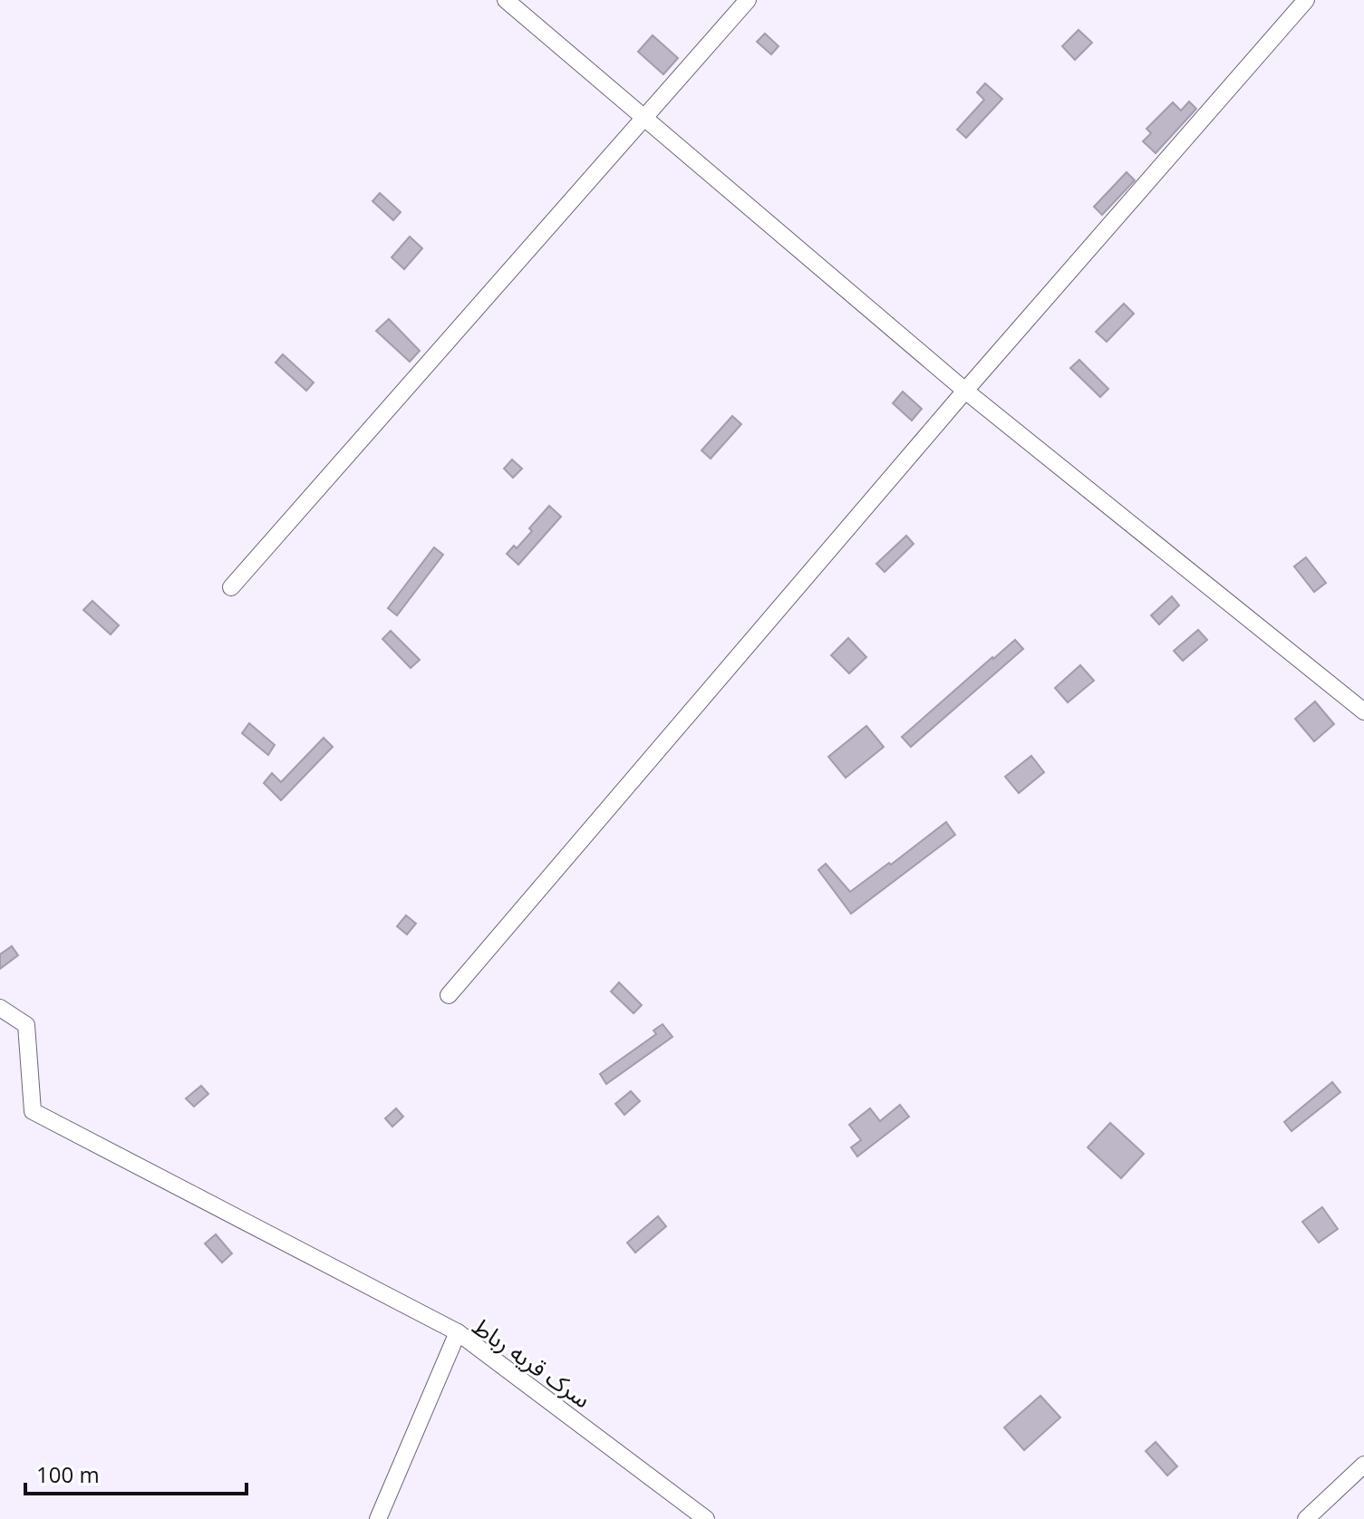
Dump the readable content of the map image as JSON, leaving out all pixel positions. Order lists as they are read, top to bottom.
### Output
{
  "streets": {
    "street": ["سرک قریه رباط"]
  },
  "scale_bar": "100 m"
}
